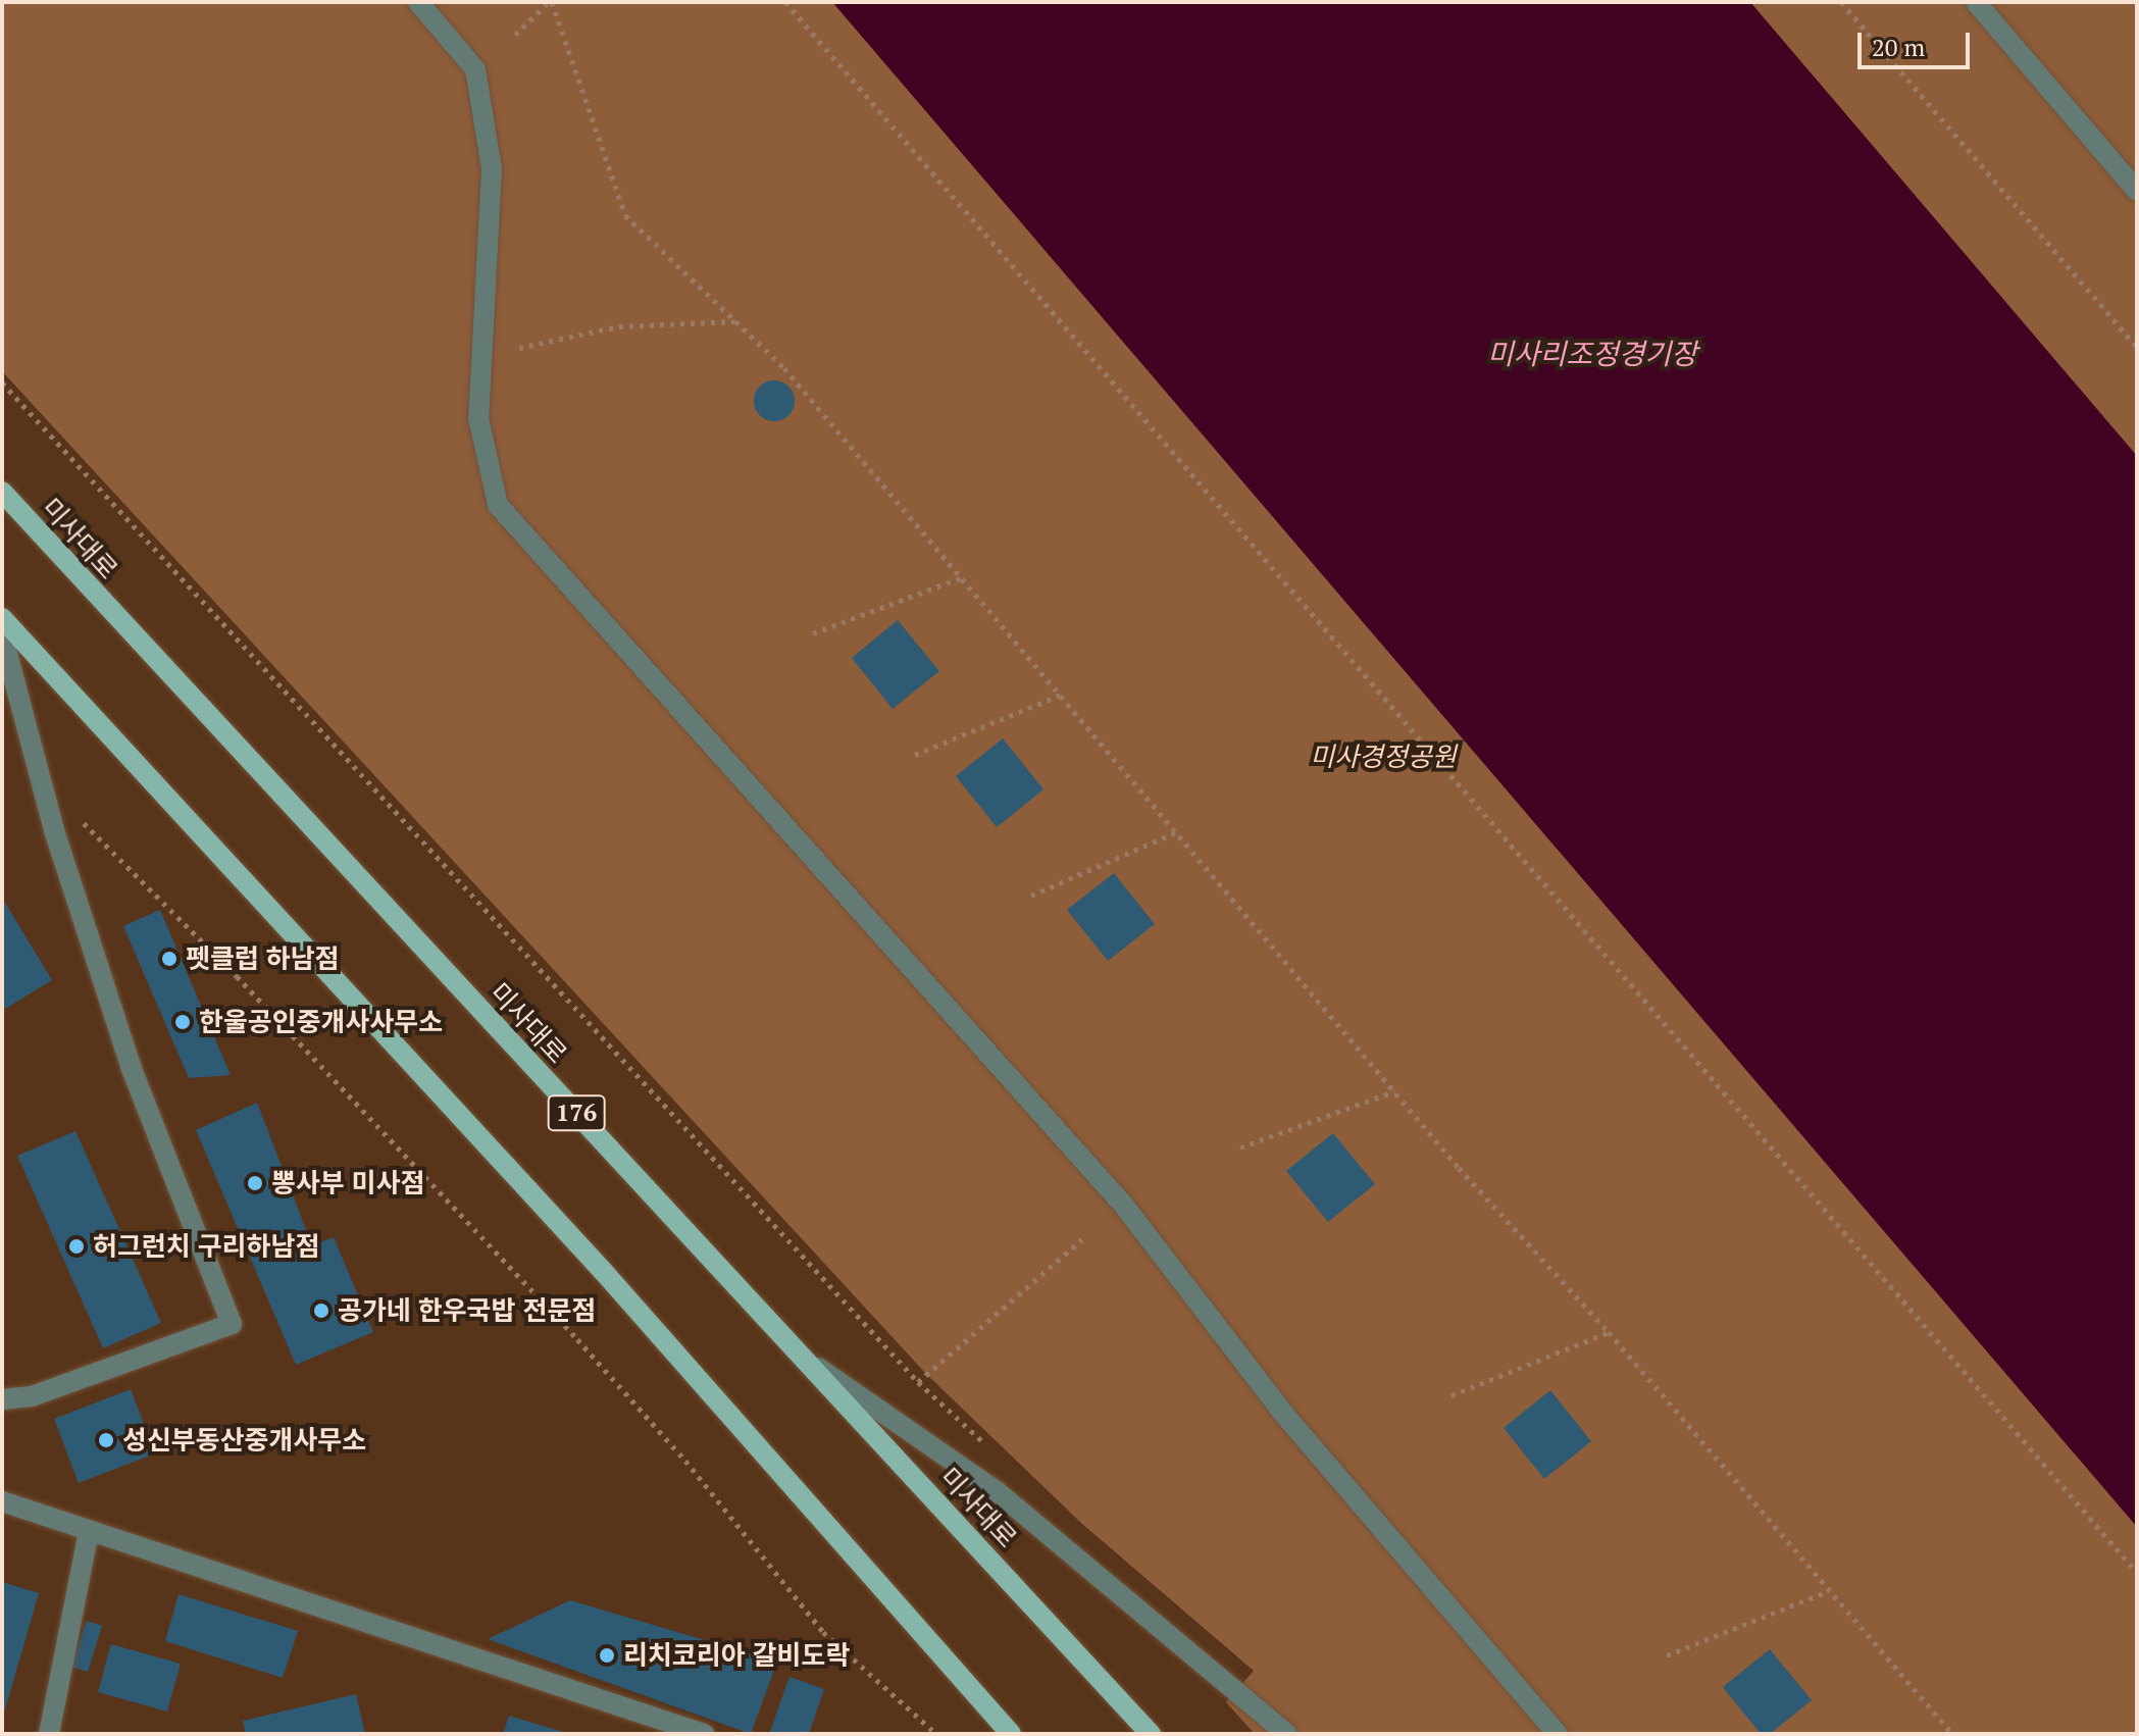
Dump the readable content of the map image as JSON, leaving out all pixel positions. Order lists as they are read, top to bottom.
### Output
{
  "streets": {
    "main road": ["미사대로", "176"]
  },
  "water": ["미사리조정경기장"],
  "parks": ["미사경정공원"],
  "places": [
    "펫클럽 하남점",
    "한울공인중개사사무소",
    "뽕사부 미사점",
    "허그런치 구리하남점",
    "공가네 한우국밥 전문점",
    "성신부동산중개사무소",
    "리치코리아 갈비도락"
  ],
  "scale_bar": "20 m"
}
